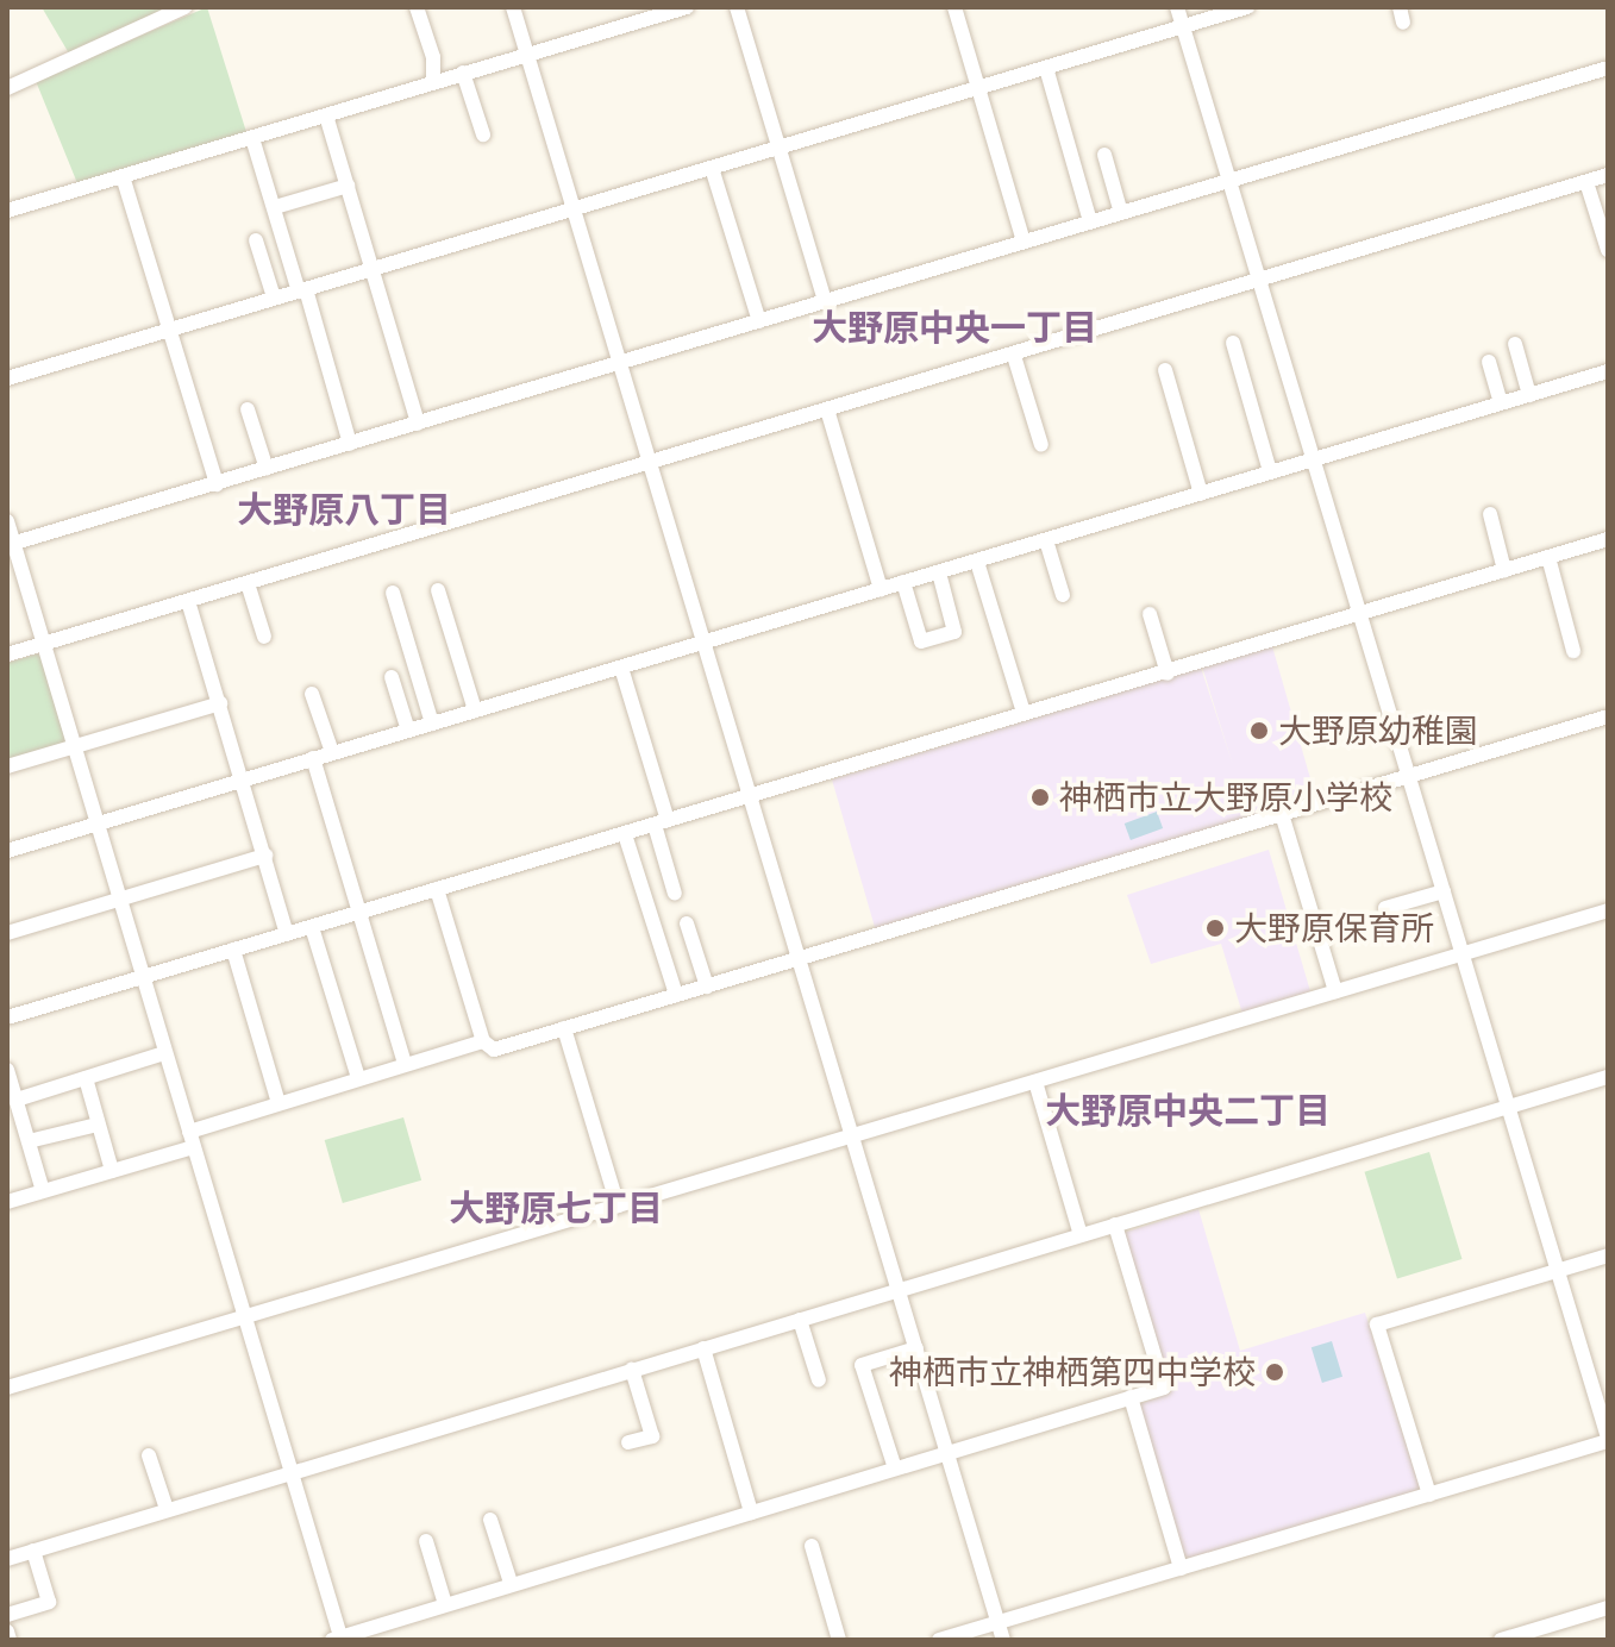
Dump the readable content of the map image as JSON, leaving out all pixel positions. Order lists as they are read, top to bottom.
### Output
{
  "districts": [
    "大野原中央一丁目",
    "大野原八丁目",
    "大野原中央二丁目",
    "大野原七丁目"
  ],
  "places": [
    "大野原幼稚園",
    "神栖市立大野原小学校",
    "大野原保育所",
    "神栖市立神栖第四中学校"
  ]
}
